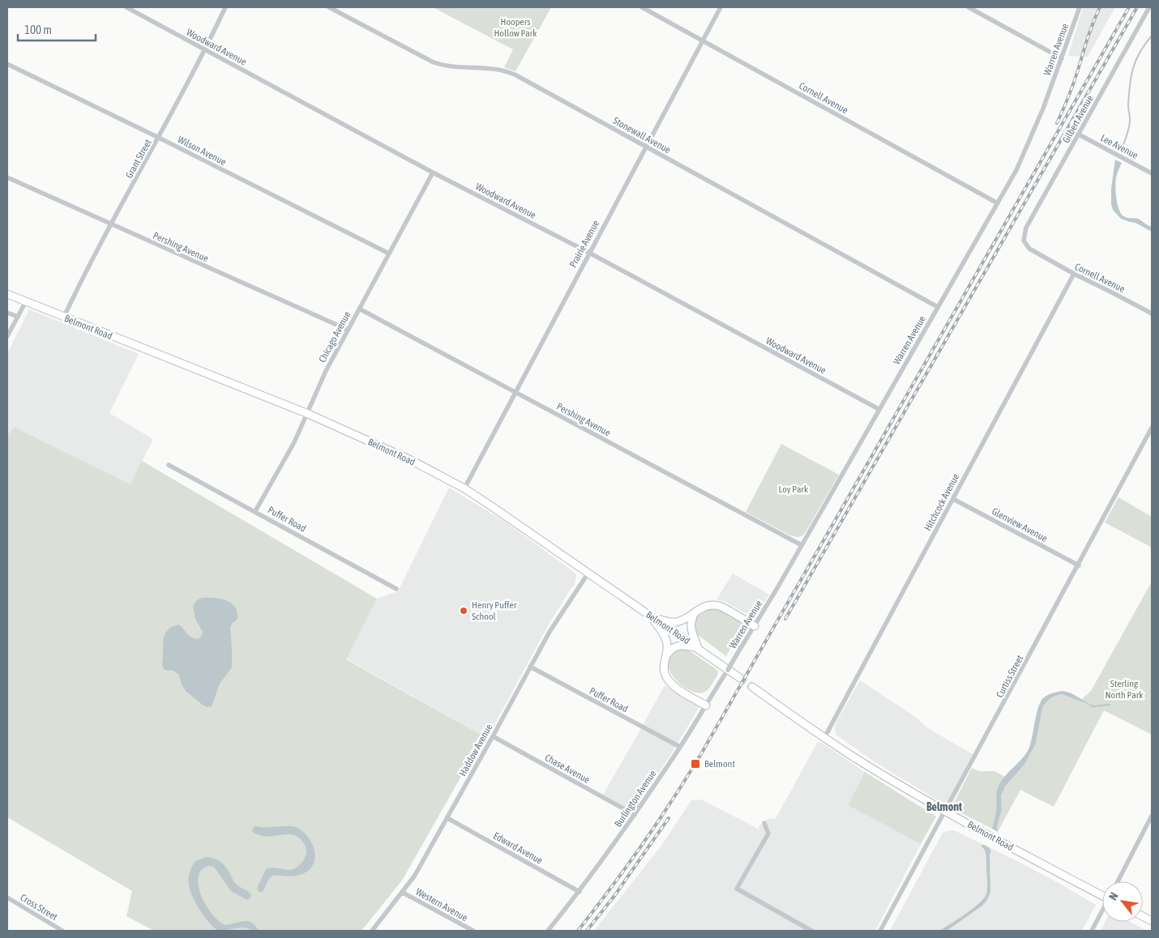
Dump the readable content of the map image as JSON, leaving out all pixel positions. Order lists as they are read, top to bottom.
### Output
{
  "streets": {
    "main road": ["Belmont Road"],
    "street": [
      "Woodward Avenue",
      "Warren Avenue",
      "Cornell Avenue",
      "Gilbert Avenue",
      "Stonewall Avenue",
      "Lee Avenue",
      "Wilson Avenue",
      "Grant Street",
      "Prairie Avenue",
      "Pershing Avenue",
      "Chicago Avenue",
      "Hitchcock Avenue",
      "Puffer Road",
      "Glenview Avenue",
      "Curtiss Street",
      "Haddow Avenue",
      "Chase Avenue",
      "Burlington Avenue",
      "Edward Avenue",
      "Western Avenue",
      "Cross Street"
    ]
  },
  "crossings": [
    ["Woodward Avenue", "Warren Avenue"],
    ["Woodward Avenue", "Grant Street"],
    ["Woodward Avenue", "Prairie Avenue"],
    ["Woodward Avenue", "Chicago Avenue"],
    ["Warren Avenue", "Cornell Avenue"],
    ["Warren Avenue", "Stonewall Avenue"],
    ["Warren Avenue", "Pershing Avenue"],
    ["Warren Avenue", "Burlington Avenue"],
    ["Cornell Avenue", "Gilbert Avenue"],
    ["Cornell Avenue", "Prairie Avenue"],
    ["Cornell Avenue", "Hitchcock Avenue"],
    ["Gilbert Avenue", "Lee Avenue"],
    ["Stonewall Avenue", "Prairie Avenue"],
    ["Wilson Avenue", "Grant Street"],
    ["Wilson Avenue", "Chicago Avenue"],
    ["Grant Street", "Pershing Avenue"],
    ["Grant Street", "Belmont Road"],
    ["Prairie Avenue", "Pershing Avenue"],
    ["Prairie Avenue", "Belmont Road"],
    ["Pershing Avenue", "Chicago Avenue"],
    ["Belmont Road", "Chicago Avenue"],
    ["Belmont Road", "Hitchcock Avenue"],
    ["Belmont Road", "Curtiss Street"],
    ["Belmont Road", "Haddow Avenue"],
    ["Chicago Avenue", "Puffer Road"],
    ["Hitchcock Avenue", "Glenview Avenue"],
    ["Puffer Road", "Haddow Avenue"],
    ["Puffer Road", "Burlington Avenue"],
    ["Glenview Avenue", "Curtiss Street"],
    ["Haddow Avenue", "Chase Avenue"],
    ["Haddow Avenue", "Edward Avenue"],
    ["Haddow Avenue", "Western Avenue"],
    ["Chase Avenue", "Burlington Avenue"],
    ["Burlington Avenue", "Edward Avenue"]
  ],
  "districts": ["Belmont"],
  "parks": ["Hoopers Hollow Park", "Loy Park", "Sterling North Park"],
  "places": {
    "other": ["Henry Puffer School"],
    "transit": ["Belmont"]
  },
  "scale_bar": "100 m",
  "north": "top left"
}
